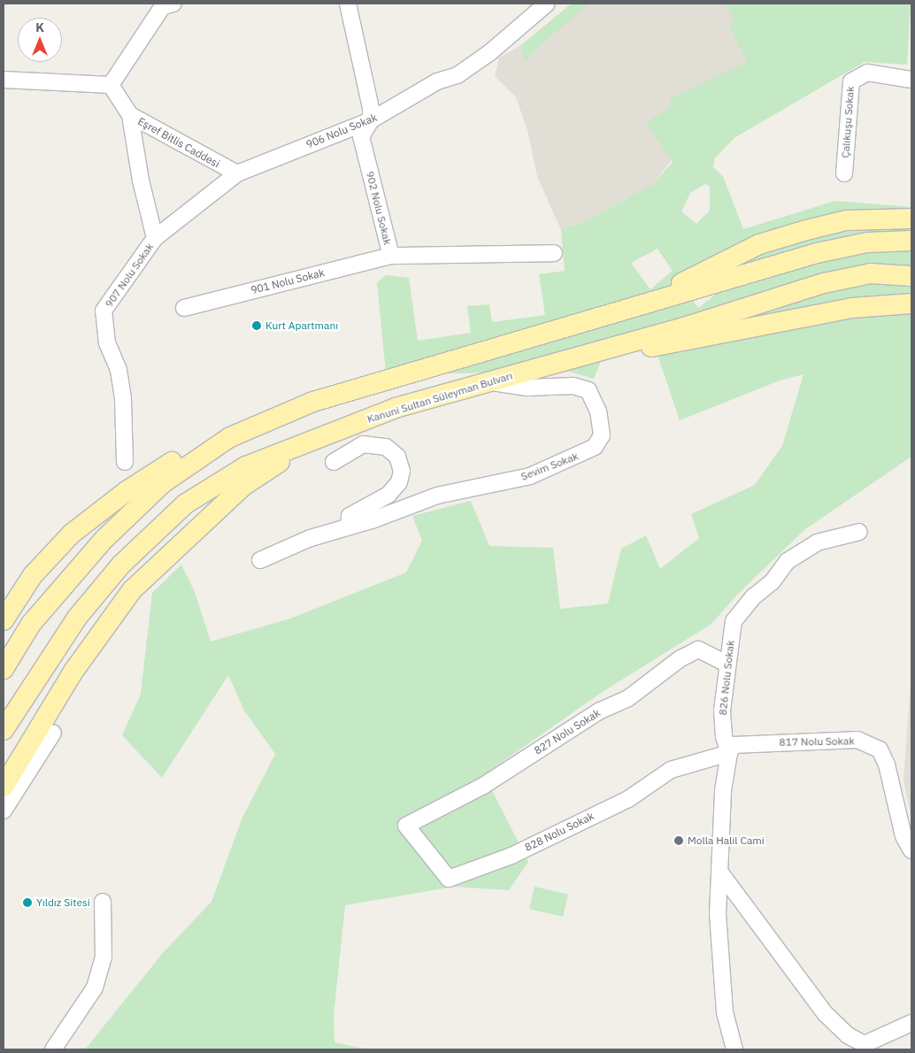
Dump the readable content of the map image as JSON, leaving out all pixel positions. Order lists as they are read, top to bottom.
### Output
{
  "streets": {
    "main road": ["Kanuni Sultan Süleyman Bulvarı"],
    "street": [
      "Çalıkuşu Sokak",
      "906 Nolu Sokak",
      "Eşref Bitlis Caddesi",
      "902 Nolu Sokak",
      "907 Nolu Sokak",
      "901 Nolu Sokak",
      "Sevim Sokak",
      "826 Nolu Sokak",
      "827 Nolu Sokak",
      "817 Nolu Sokak",
      "828 Nolu Sokak"
    ]
  },
  "crossings": [
    ["906 Nolu Sokak", "Eşref Bitlis Caddesi"],
    ["906 Nolu Sokak", "902 Nolu Sokak"],
    ["906 Nolu Sokak", "907 Nolu Sokak"],
    ["Eşref Bitlis Caddesi", "907 Nolu Sokak"],
    ["902 Nolu Sokak", "901 Nolu Sokak"],
    ["Kanuni Sultan Süleyman Bulvarı", "Sevim Sokak"],
    ["826 Nolu Sokak", "827 Nolu Sokak"],
    ["826 Nolu Sokak", "817 Nolu Sokak"],
    ["826 Nolu Sokak", "828 Nolu Sokak"],
    ["827 Nolu Sokak", "828 Nolu Sokak"],
    ["817 Nolu Sokak", "828 Nolu Sokak"]
  ],
  "places": ["Kurt Apartmanı", "Molla Halil Cami", "Yıldız Sitesi"],
  "north": "top"
}
